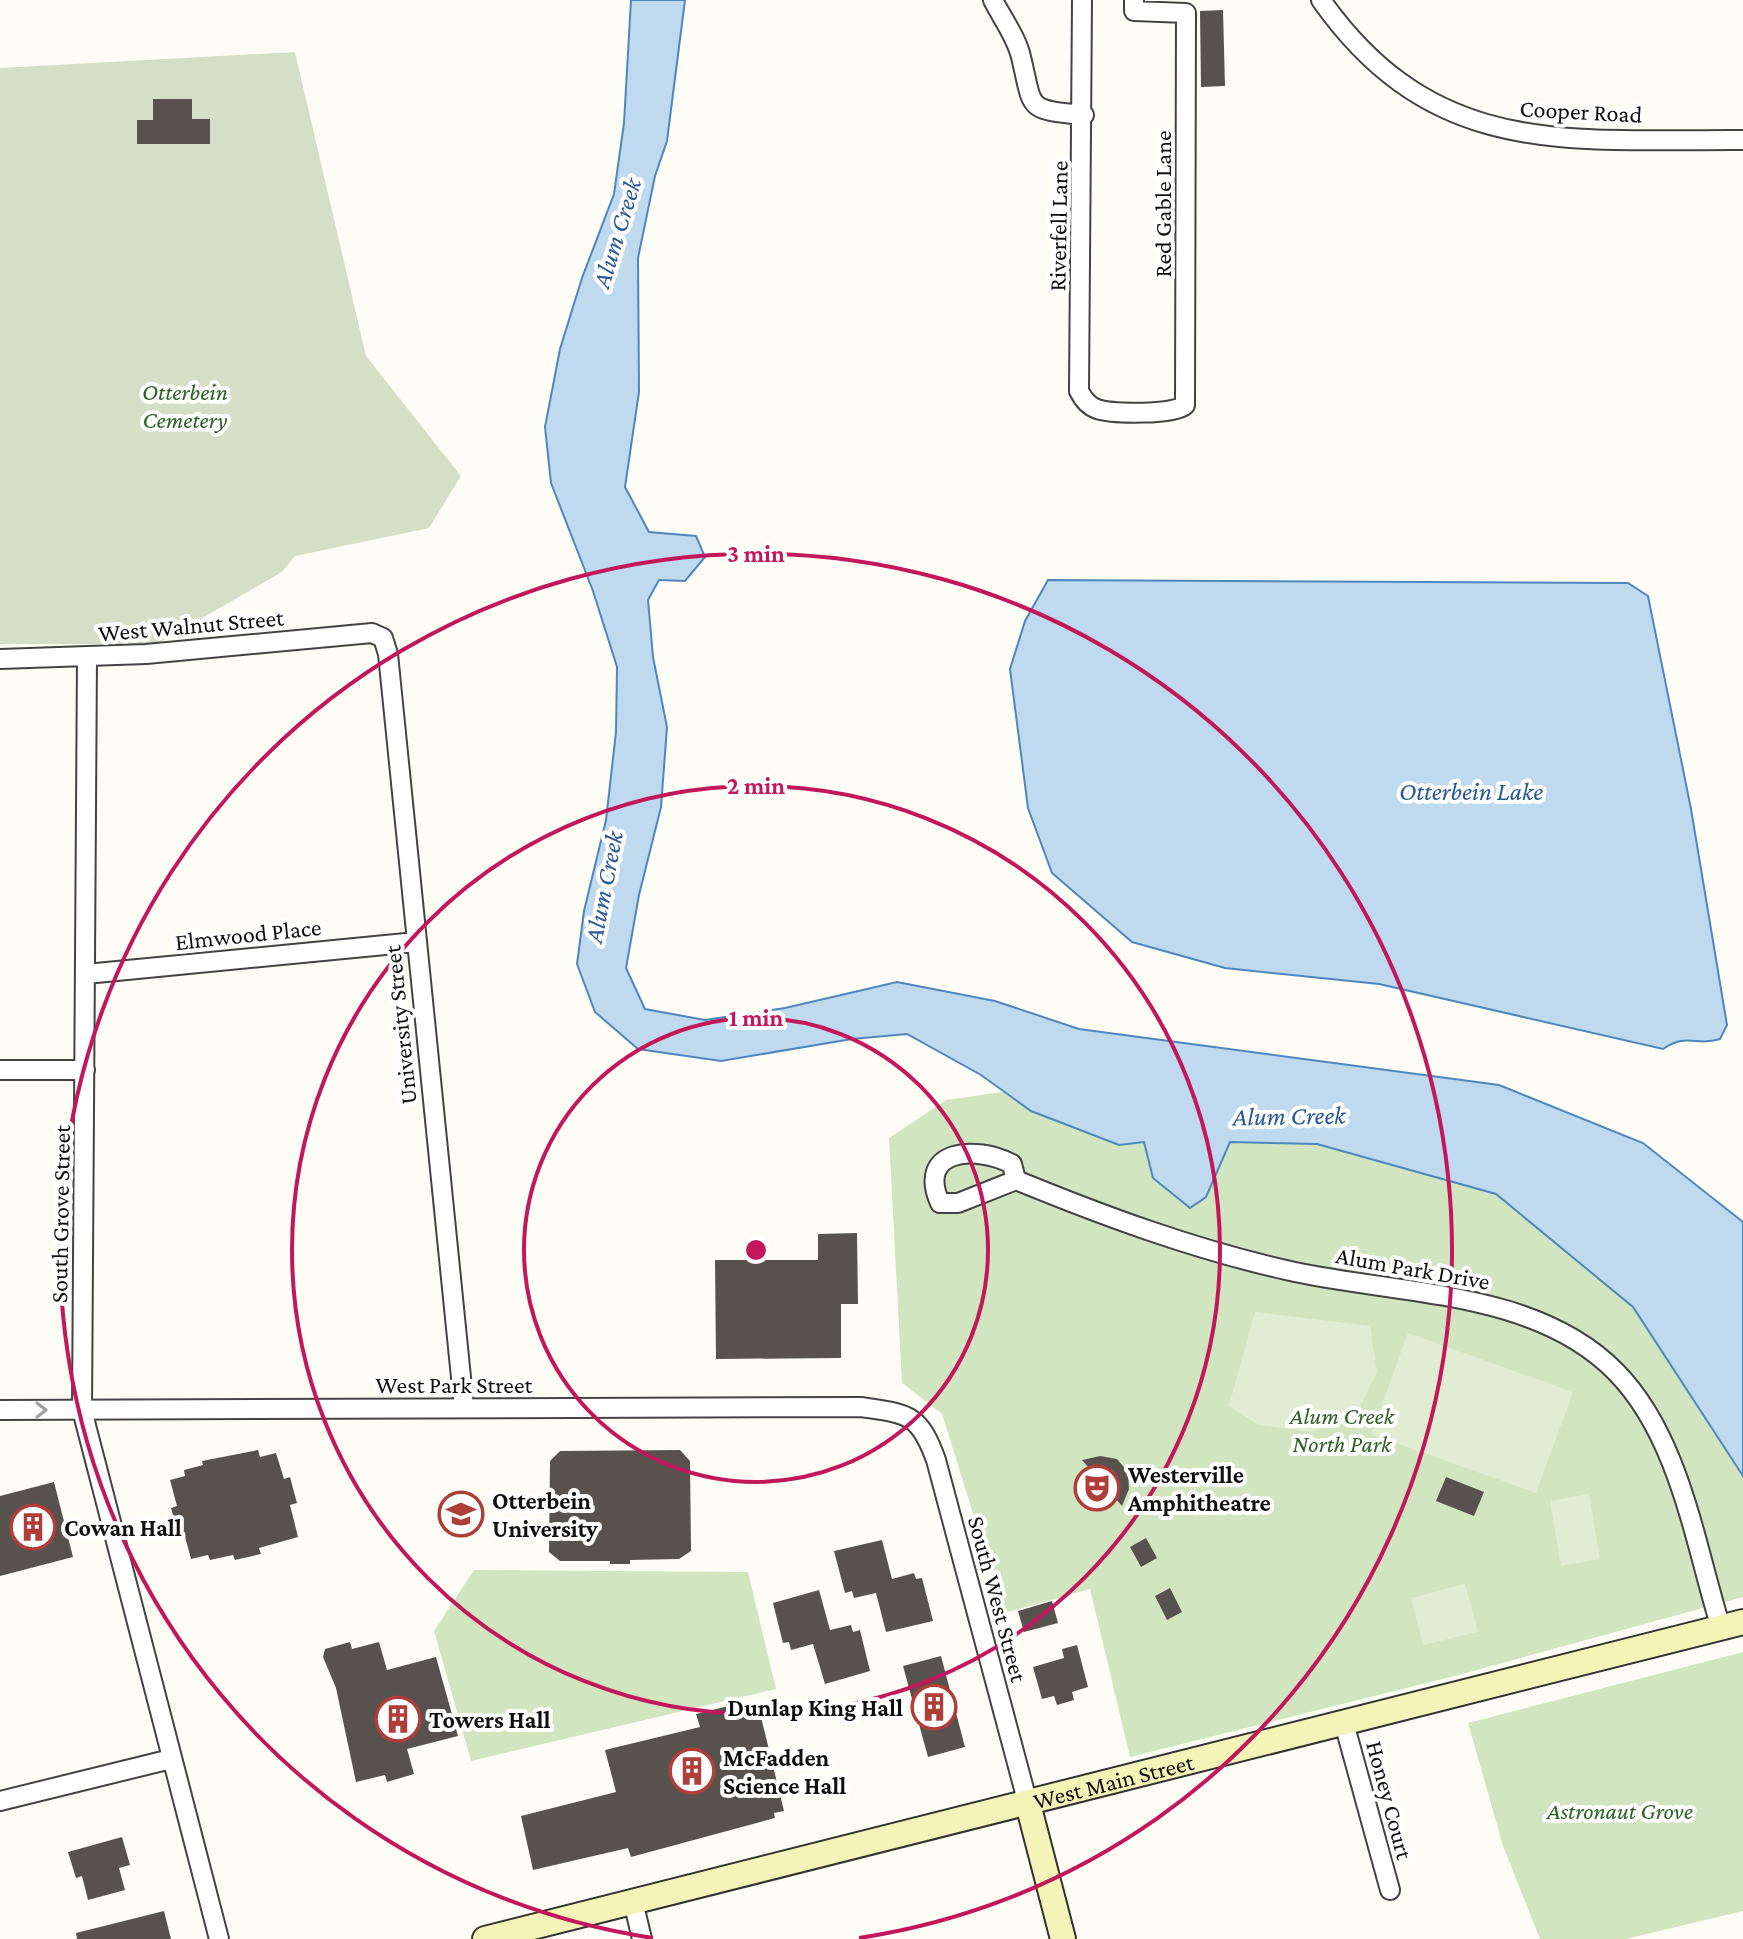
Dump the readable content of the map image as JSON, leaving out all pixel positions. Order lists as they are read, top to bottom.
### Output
{
  "streets": {
    "main road": ["West Main Street"],
    "street": [
      "Cooper Road",
      "Red Gable Lane",
      "Riverfell Lane",
      "West Walnut Street",
      "Elmwood Place",
      "University Street",
      "South Grove Street",
      "Alum Park Drive",
      "West Park Street",
      "South West Street",
      "Honey Court"
    ]
  },
  "crossings": [
    ["Red Gable Lane", "Riverfell Lane"],
    ["West Walnut Street", "University Street"],
    ["West Walnut Street", "South Grove Street"],
    ["Elmwood Place", "University Street"],
    ["Elmwood Place", "South Grove Street"],
    ["University Street", "West Park Street"],
    ["South Grove Street", "West Park Street"],
    ["Alum Park Drive", "West Main Street"],
    ["West Park Street", "South West Street"],
    ["South West Street", "West Main Street"],
    ["West Main Street", "Honey Court"]
  ],
  "water": ["Alum Creek", "Otterbein Lake"],
  "parks": ["Otterbein Cemetery", "Alum Creek North Park", "Astronaut Grove"],
  "places": {
    "theatre": ["Westerville Amphitheatre"],
    "school or university": ["Otterbein University"],
    "building": [
      "Cowan Hall",
      "Dunlap King Hall",
      "Towers Hall",
      "McFadden Science Hall"
    ]
  },
  "rings": ["3 min", "2 min", "1 min"]
}
